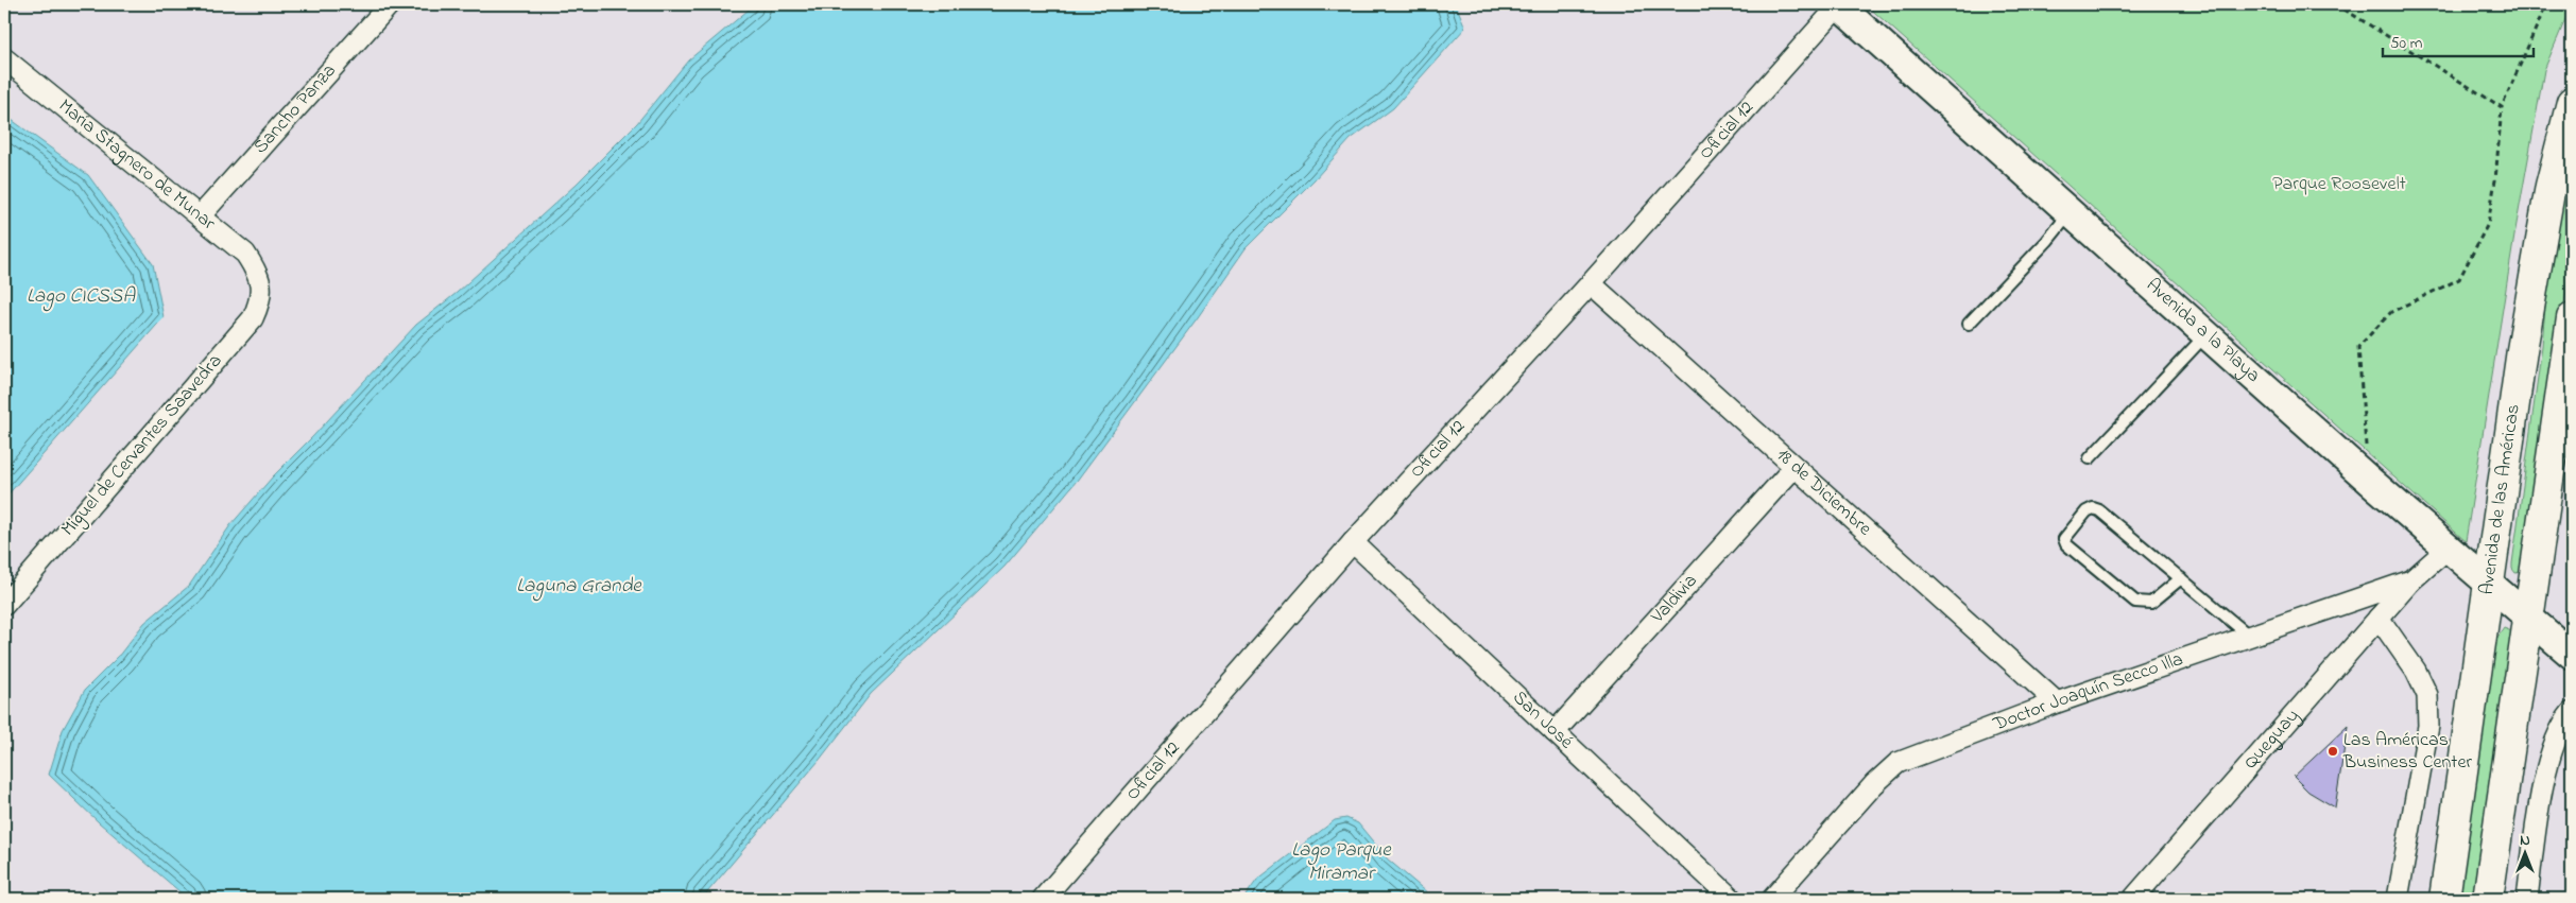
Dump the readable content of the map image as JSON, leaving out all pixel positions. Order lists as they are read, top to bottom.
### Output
{
  "streets": {
    "highway": ["Avenida de las Américas"],
    "street": [
      "Sancho Panza",
      "Oficial 12",
      "María Stagnero de Munar",
      "Avenida a la Playa",
      "Miguel de Cervantes Saavedra",
      "18 de Diciembre",
      "Valdivia",
      "Doctor Joaquín Secco Illa",
      "San José",
      "Queguay"
    ]
  },
  "crossings": [
    ["Sancho Panza", "María Stagnero de Munar"],
    ["Oficial 12", "Avenida a la Playa"],
    ["Oficial 12", "18 de Diciembre"],
    ["Oficial 12", "San José"],
    ["María Stagnero de Munar", "Miguel de Cervantes Saavedra"],
    ["Avenida a la Playa", "Avenida de las Américas"],
    ["Avenida a la Playa", "Doctor Joaquín Secco Illa"],
    ["18 de Diciembre", "Valdivia"],
    ["18 de Diciembre", "Doctor Joaquín Secco Illa"],
    ["Valdivia", "San José"],
    ["Doctor Joaquín Secco Illa", "Queguay"]
  ],
  "water": ["Lago CICSSA", "Laguna Grande", "Lago Parque Miramar"],
  "parks": ["Parque Roosevelt"],
  "places": ["Las Américas Business Center"],
  "scale_bar": "50 m",
  "north": "top"
}
